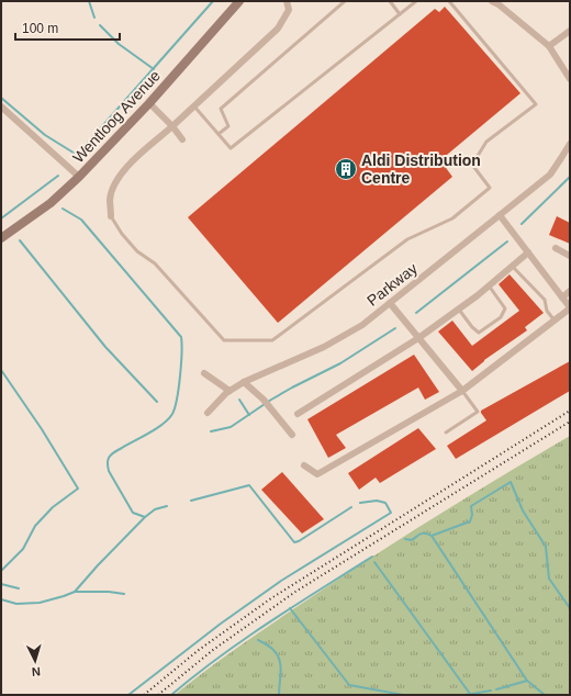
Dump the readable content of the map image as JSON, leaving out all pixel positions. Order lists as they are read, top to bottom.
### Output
{
  "streets": {
    "main road": ["Wentloog Avenue"],
    "street": ["Parkway"]
  },
  "places": {
    "building": ["Aldi Distribution Centre"]
  },
  "scale_bar": "100 m",
  "north": "bottom"
}
